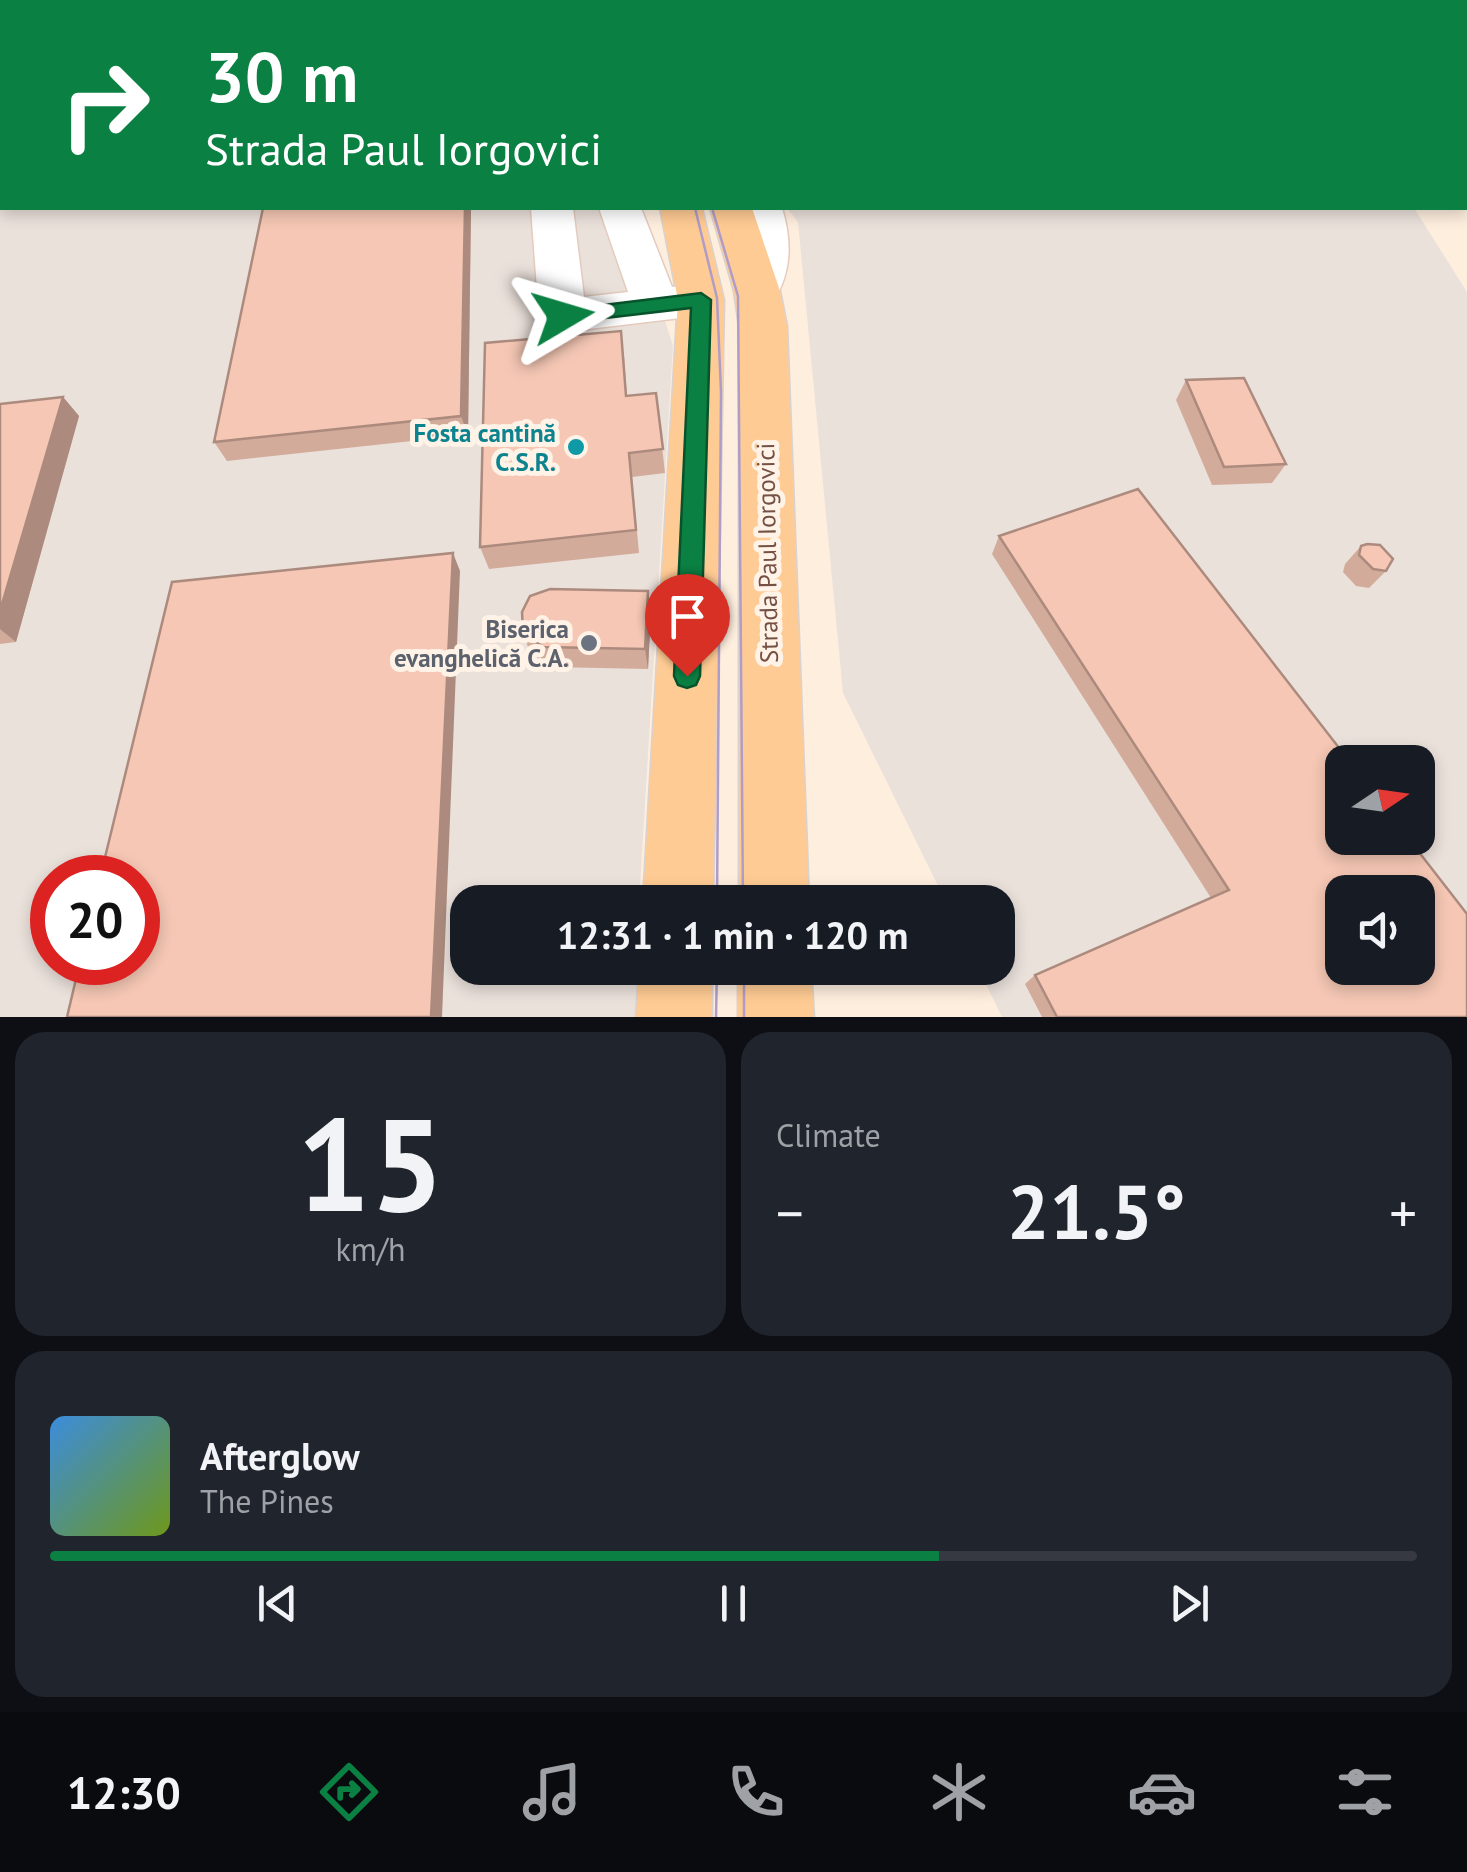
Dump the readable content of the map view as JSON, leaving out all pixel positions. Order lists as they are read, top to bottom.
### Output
{
  "streets": {
    "main road": ["Strada Paul Iorgovici"]
  },
  "places": ["Fosta cantină C.S.R.", "Biserica evanghelică C.A."],
  "north": "right",
  "page": {
    "turn": ["30 m", "Strada Paul Iorgovici"],
    "limit": "20",
    "trip": "12:31 · 1 min · 120 m",
    "tile": [
      ["15", "km/h"],
      "Climate"
    ],
    "heat": ["−", "21.5°", "+"],
    "song": ["Afterglow", "The Pines"],
    "tabs": "12:30"
  }
}
